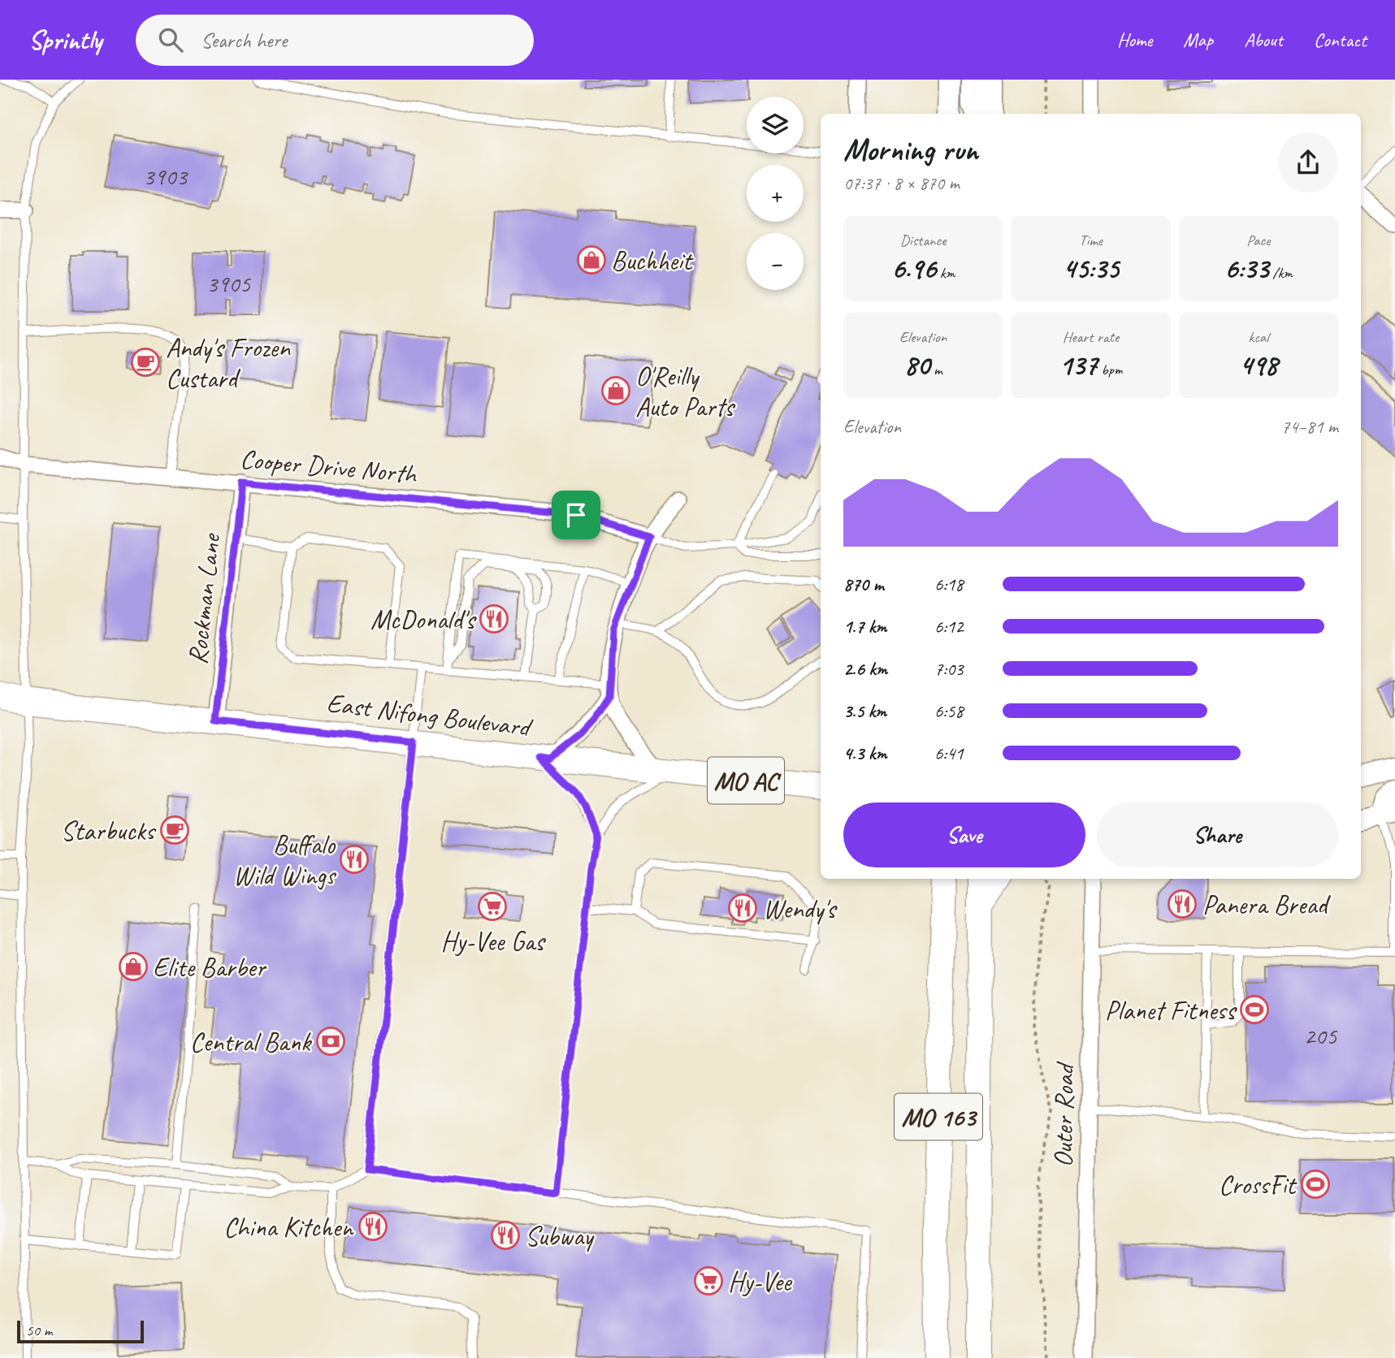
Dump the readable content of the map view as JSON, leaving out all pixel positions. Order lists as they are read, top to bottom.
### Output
{
  "streets": {
    "main road": ["East Nifong Boulevard", "MO AC", "MO 163"],
    "street": ["Cooper Drive North", "Rockman Lane", "Outer Road"]
  },
  "crossings": [
    ["Cooper Drive North", "Rockman Lane"],
    ["Rockman Lane", "East Nifong Boulevard"]
  ],
  "places": {
    "shop": ["Buchheit", "O'Reilly Auto Parts", "Elite Barber"],
    "cafe": ["Andy's Frozen Custard", "Starbucks"],
    "restaurant": [
      "McDonald's",
      "Buffalo Wild Wings",
      "Panera Bread",
      "Wendy's",
      "China Kitchen",
      "Subway"
    ],
    "supermarket": ["Hy-Vee Gas", "Hy-Vee"],
    "sports": ["Planet Fitness", "CrossFit"],
    "bank": ["Central Bank"]
  },
  "house_numbers": ["3903", "3905", "205"],
  "scale_bar": "50 m",
  "page": {
    "header": "Sprintly",
    "search": "Search here",
    "nav": [
      "Home",
      "Map",
      "About",
      "Contact"
    ],
    "map_buttons": ["+", "−"],
    "heading": ["Morning run", "07:37 · 8 × 870 m"],
    "stats": [
      ["Distance", "6.96 km"],
      ["Time", "45:35"],
      ["Pace", "6:33 /km"],
      ["Elevation", "80 m"],
      ["Heart rate", "137 bpm"],
      ["kcal", "498"]
    ],
    "chart": ["Elevation", "74–81 m"],
    "list": [
      {
        "name": "870 m",
        "note": "6:18"
      },
      {
        "name": "1.7 km",
        "note": "6:12"
      },
      {
        "name": "2.6 km",
        "note": "7:03"
      },
      {
        "name": "3.5 km",
        "note": "6:58"
      },
      {
        "name": "4.3 km",
        "note": "6:41"
      }
    ],
    "buttons": ["Save", "Share"],
    "scale": "50 m"
  }
}
